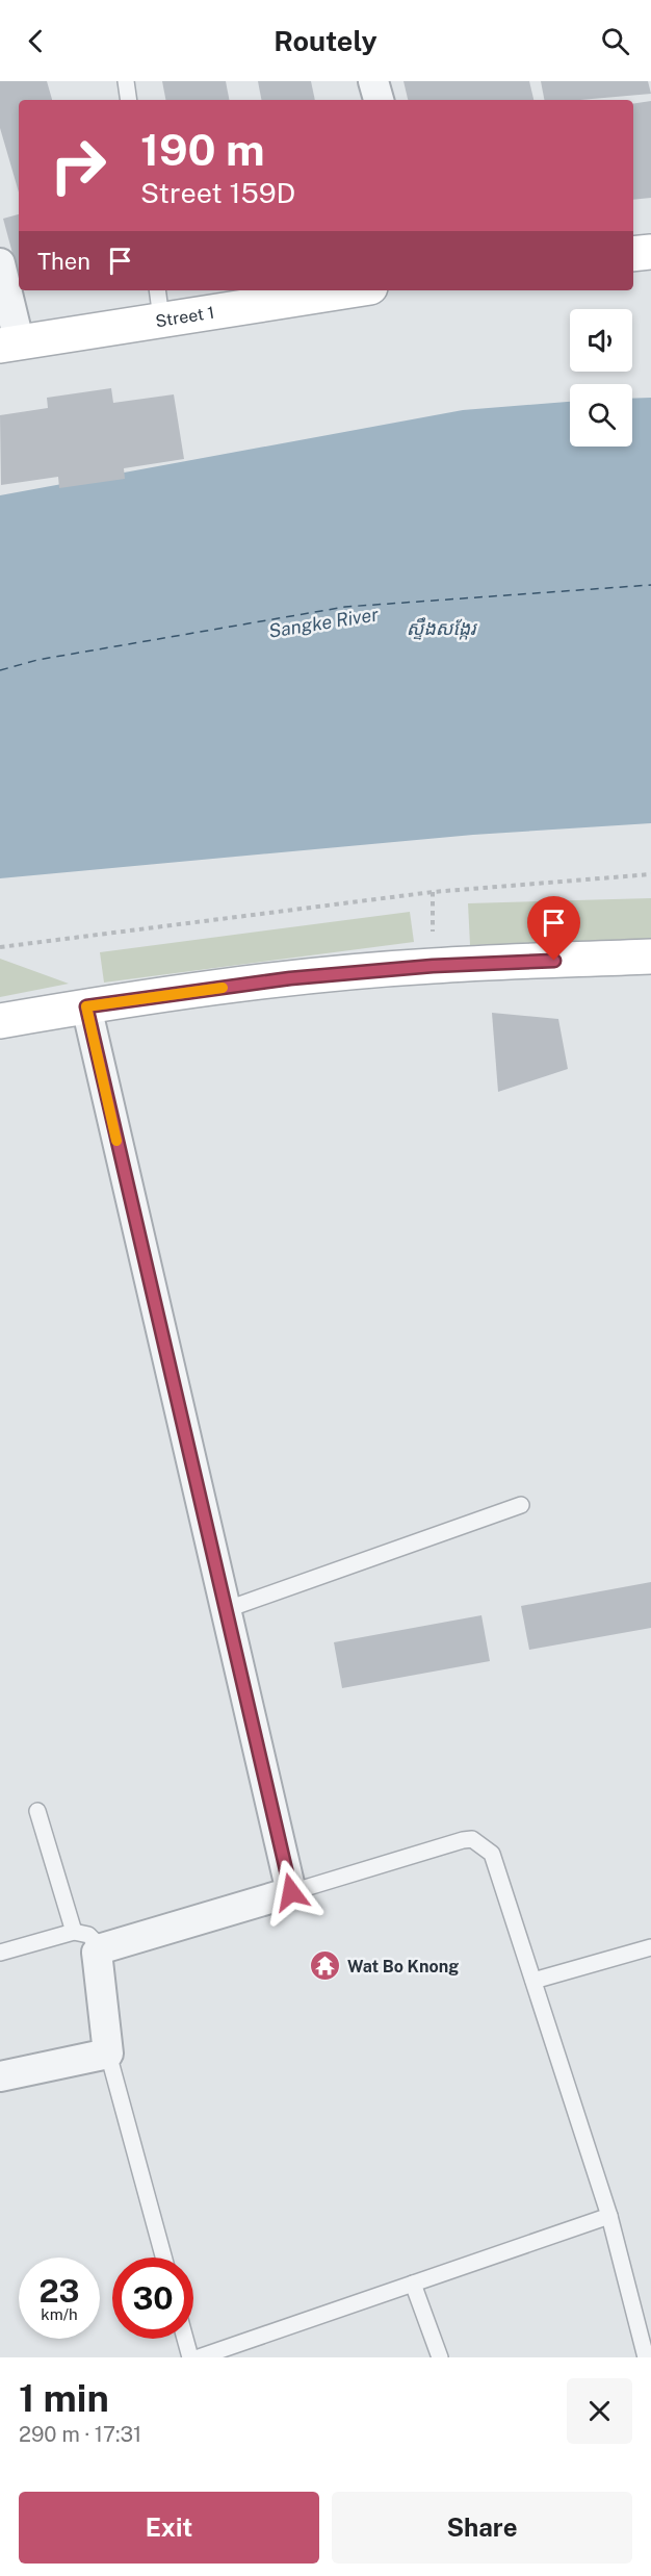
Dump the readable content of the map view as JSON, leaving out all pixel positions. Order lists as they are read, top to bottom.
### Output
{
  "streets": {
    "street": ["Street 1"]
  },
  "water": ["Sangke River", "ស្ទឹងសង្កែរ"],
  "places": {
    "temple": ["Wat Bo Knong"]
  },
  "page": {
    "header": "Routely",
    "turn": ["190 m", "Street 159D"],
    "then": "Then",
    "speed": "23 km/h",
    "limit": "30",
    "heading": ["1 min", "290 m · 17:31"],
    "buttons": ["Exit", "Share"]
  }
}
